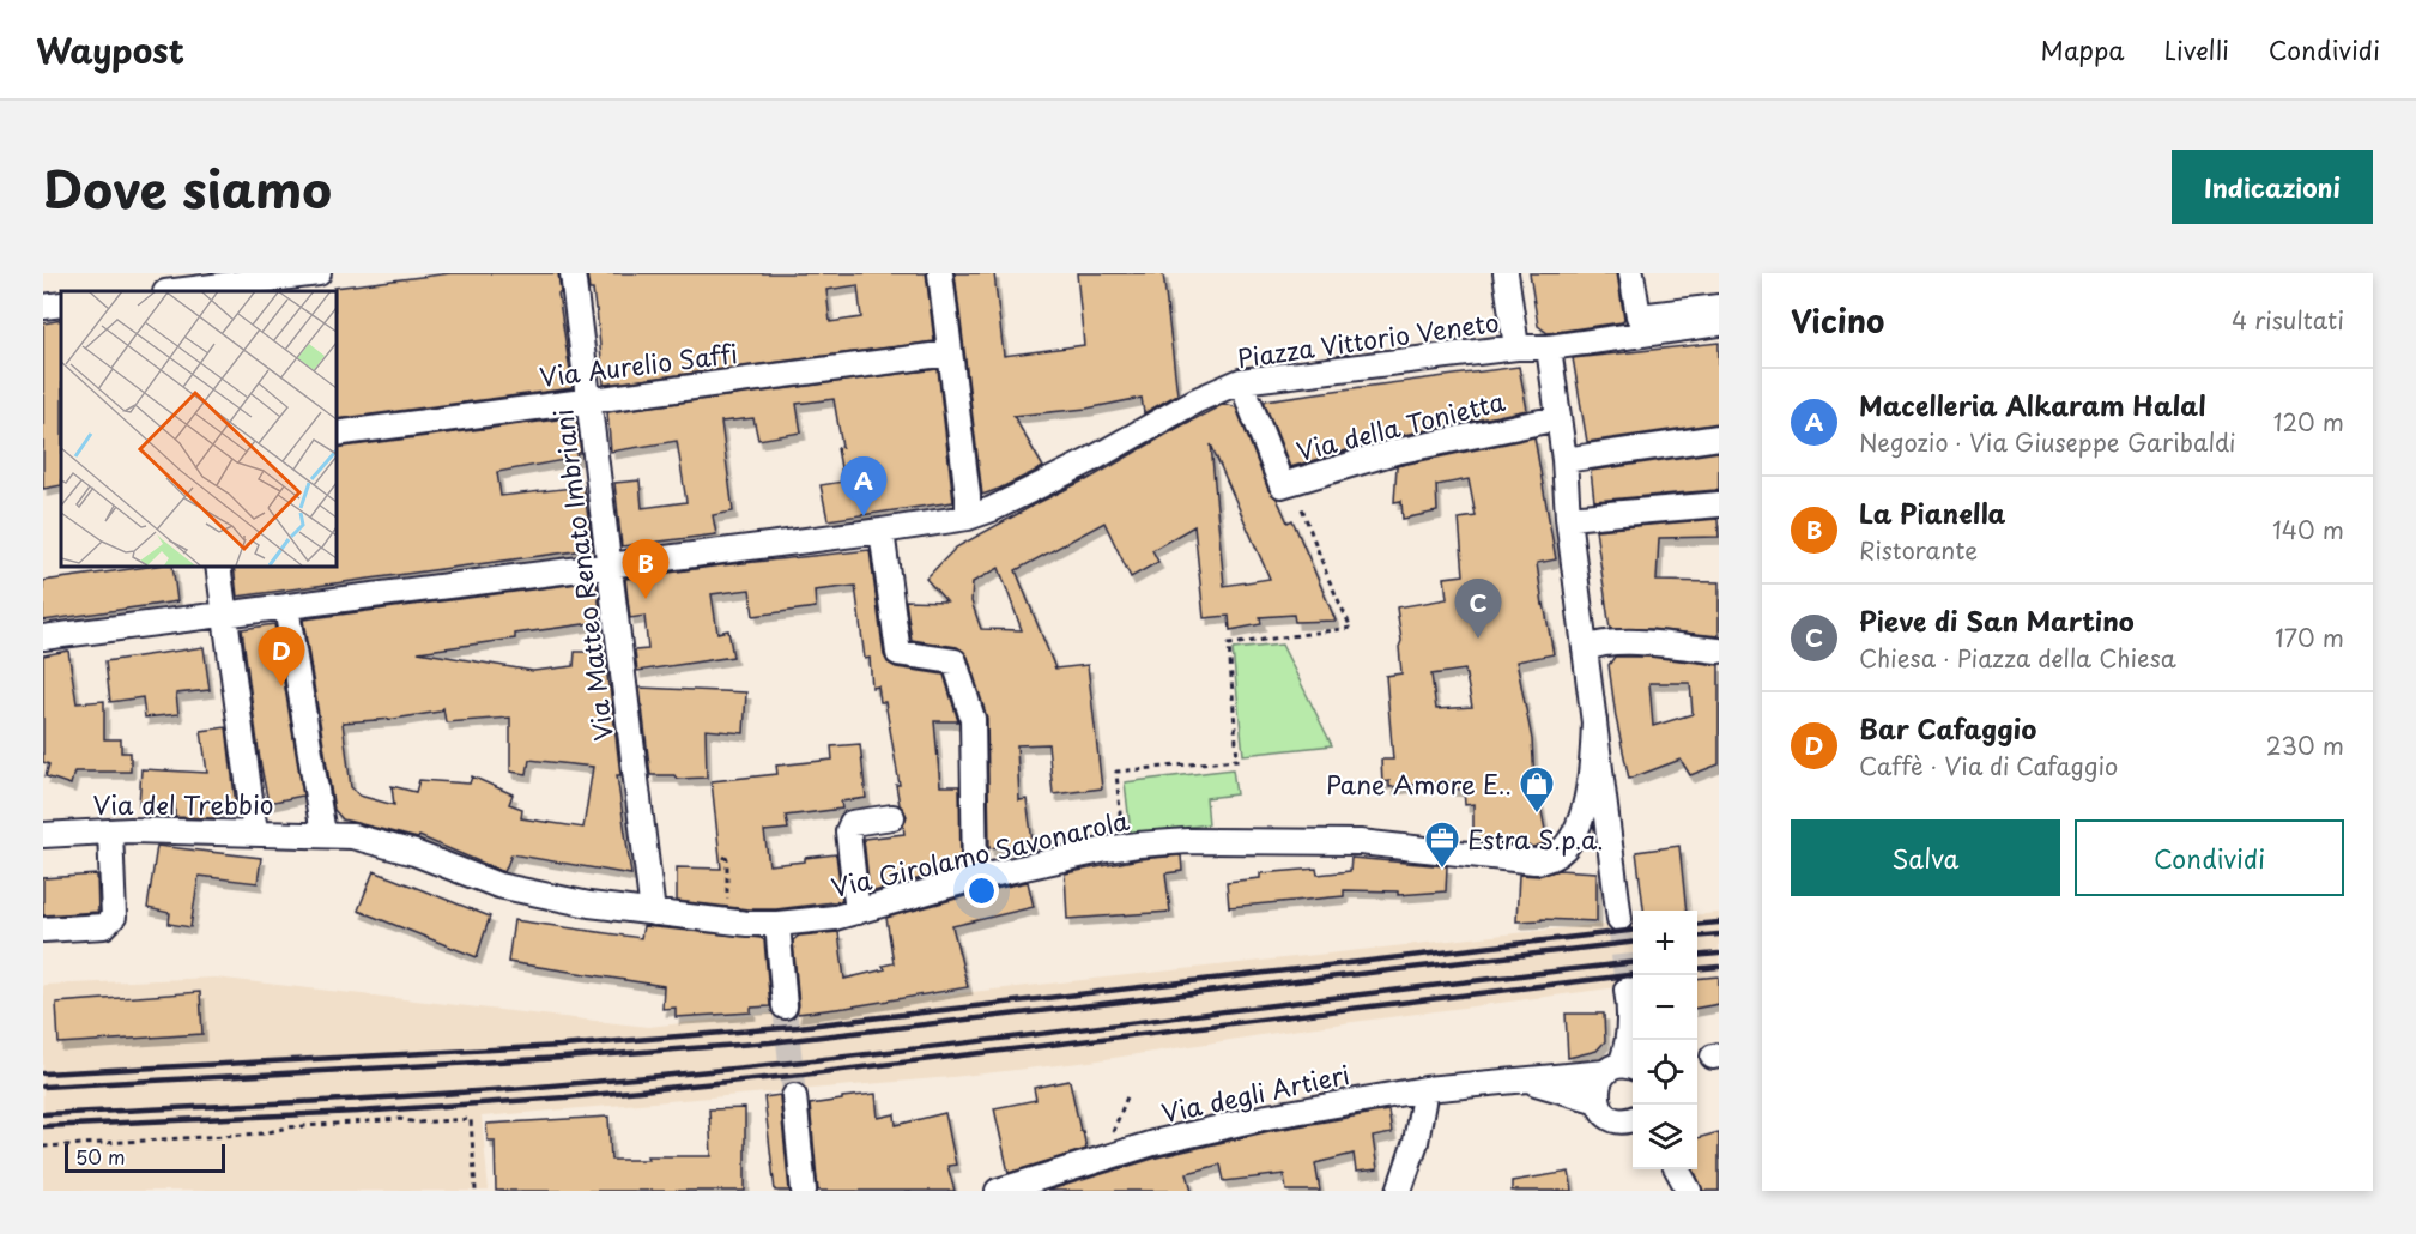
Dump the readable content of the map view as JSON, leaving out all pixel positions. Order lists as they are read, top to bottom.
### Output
{
  "streets": {
    "street": [
      "Piazza Vittorio Veneto",
      "Via Aurelio Saffi",
      "Via della Tonietta",
      "Via Matteo Renato Imbriani",
      "Via del Trebbio",
      "Via Girolamo Savonarola",
      "Via degli Artieri"
    ]
  },
  "crossings": [
    ["Piazza Vittorio Veneto", "Via della Tonietta"],
    ["Piazza Vittorio Veneto", "Via Matteo Renato Imbriani"],
    ["Via Aurelio Saffi", "Via Matteo Renato Imbriani"],
    ["Via Matteo Renato Imbriani", "Via Girolamo Savonarola"],
    ["Via del Trebbio", "Via Girolamo Savonarola"]
  ],
  "places": {
    "shop": ["Pane Amore E.."],
    "office": ["Estra S.p.a."]
  },
  "scale_bar": "50 m",
  "page": {
    "header": "Waypost",
    "nav": ["Mappa", "Livelli", "Condividi"],
    "title": "Dove siamo",
    "buttons": [
      "Indicazioni",
      ["Salva", "Condividi"]
    ],
    "heading": ["Vicino", "4 risultati"],
    "list": [
      {
        "mark": "A",
        "name": "Macelleria Alkaram Halal",
        "note": "Negozio · Via Giuseppe Garibaldi",
        "value": "120 m"
      },
      {
        "mark": "B",
        "name": "La Pianella",
        "note": "Ristorante",
        "value": "140 m"
      },
      {
        "mark": "C",
        "name": "Pieve di San Martino",
        "note": "Chiesa · Piazza della Chiesa",
        "value": "170 m"
      },
      {
        "mark": "D",
        "name": "Bar Cafaggio",
        "note": "Caffè · Via di Cafaggio",
        "value": "230 m"
      }
    ],
    "pins": [
      "A",
      "B",
      "C",
      "D"
    ],
    "map_buttons": ["+", "−"],
    "scale": "50 m"
  }
}
